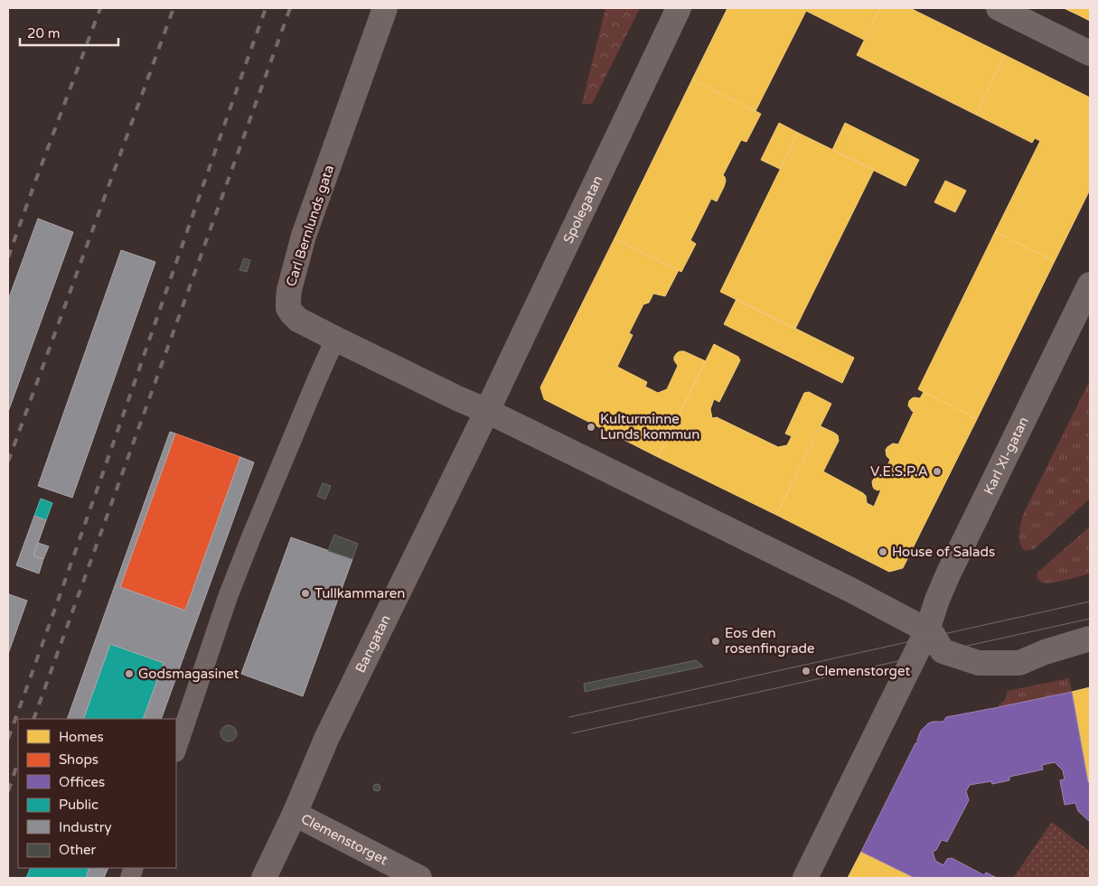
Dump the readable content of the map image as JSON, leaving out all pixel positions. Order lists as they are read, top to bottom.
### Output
{
  "streets": {
    "street": [
      "Spolegatan",
      "Carl Bernlunds gata",
      "Karl XI-gatan",
      "Bangatan",
      "Clemenstorget"
    ]
  },
  "crossings": [
    ["Spolegatan", "Carl Bernlunds gata"],
    ["Spolegatan", "Bangatan"],
    ["Carl Bernlunds gata", "Bangatan"],
    ["Bangatan", "Clemenstorget"]
  ],
  "places": [
    "Kulturminne Lunds kommun",
    "V.E.S.P.A",
    "House of Salads",
    "Tullkammaren",
    "Eos den rosenfingrade",
    "Clemenstorget",
    "Godsmagasinet"
  ],
  "legend": [
    "Homes",
    "Shops",
    "Offices",
    "Public",
    "Industry",
    "Other"
  ],
  "scale_bar": "20 m"
}
